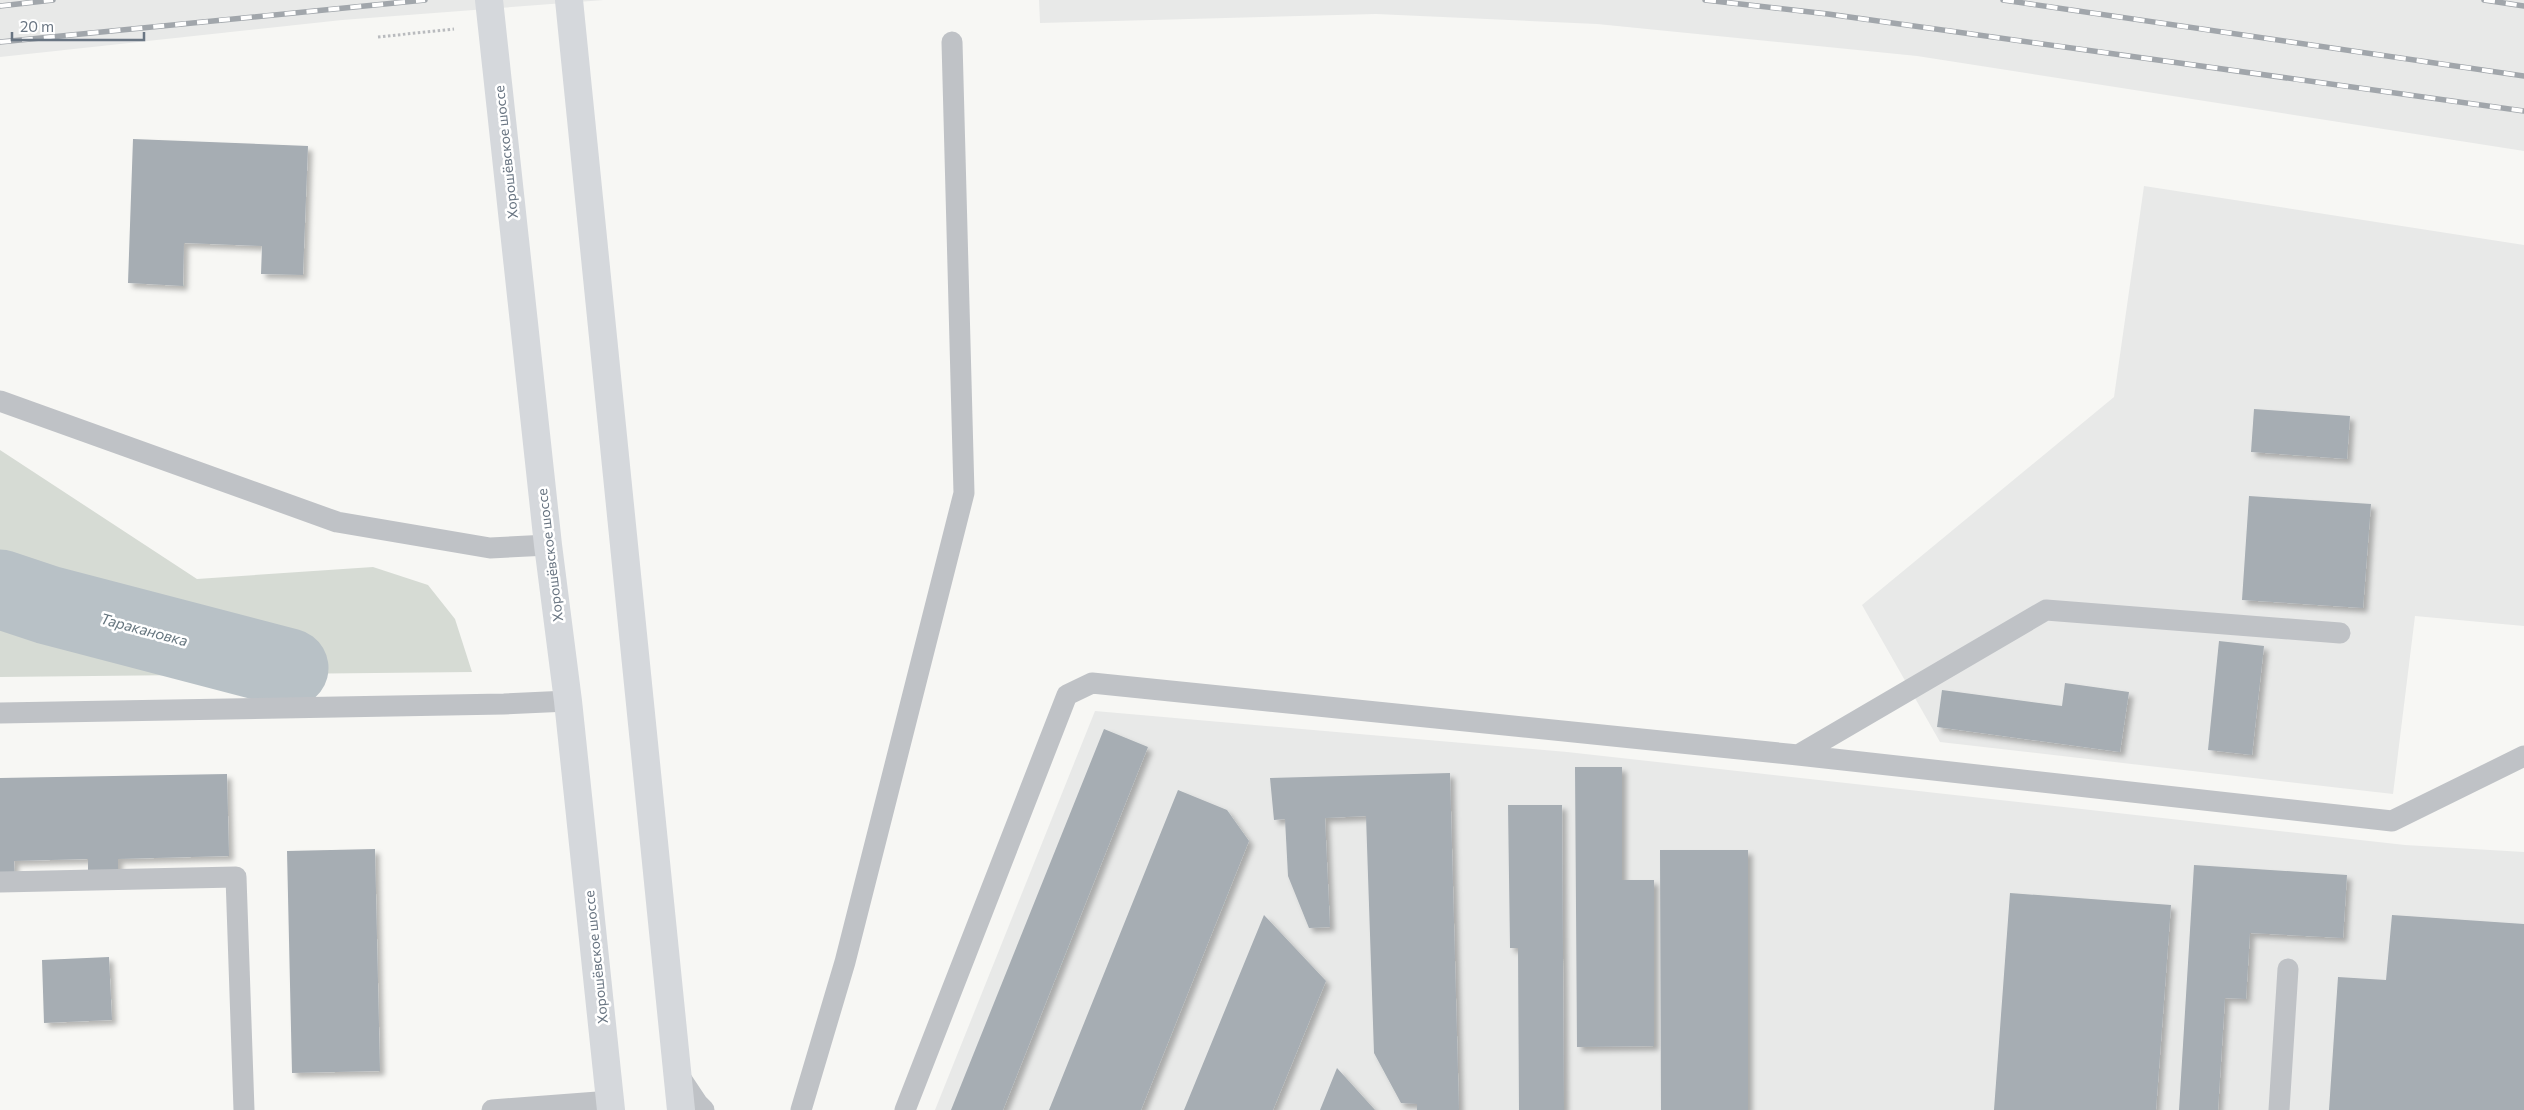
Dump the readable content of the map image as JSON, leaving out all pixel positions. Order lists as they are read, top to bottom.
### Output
{
  "streets": {
    "main road": ["Хорошёвское шоссе"]
  },
  "water": ["Таракановка"],
  "scale_bar": "20 m"
}
